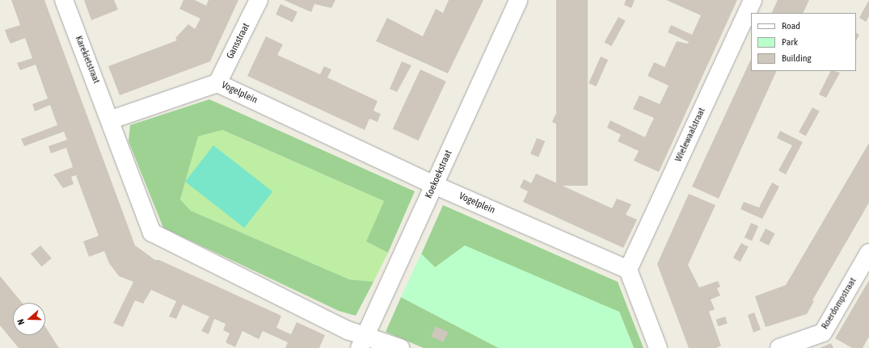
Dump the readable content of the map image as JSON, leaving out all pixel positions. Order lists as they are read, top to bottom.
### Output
{
  "streets": {
    "street": [
      "Gansstraat",
      "Karekietstraat",
      "Vogelplein",
      "Wielewaalstraat",
      "Koekoekstraat",
      "Roerdompstraat"
    ]
  },
  "crossings": [
    ["Gansstraat", "Vogelplein"],
    ["Karekietstraat", "Vogelplein"],
    ["Vogelplein", "Wielewaalstraat"],
    ["Vogelplein", "Koekoekstraat"]
  ],
  "legend": ["Road", "Park", "Building"],
  "north": "left"
}
